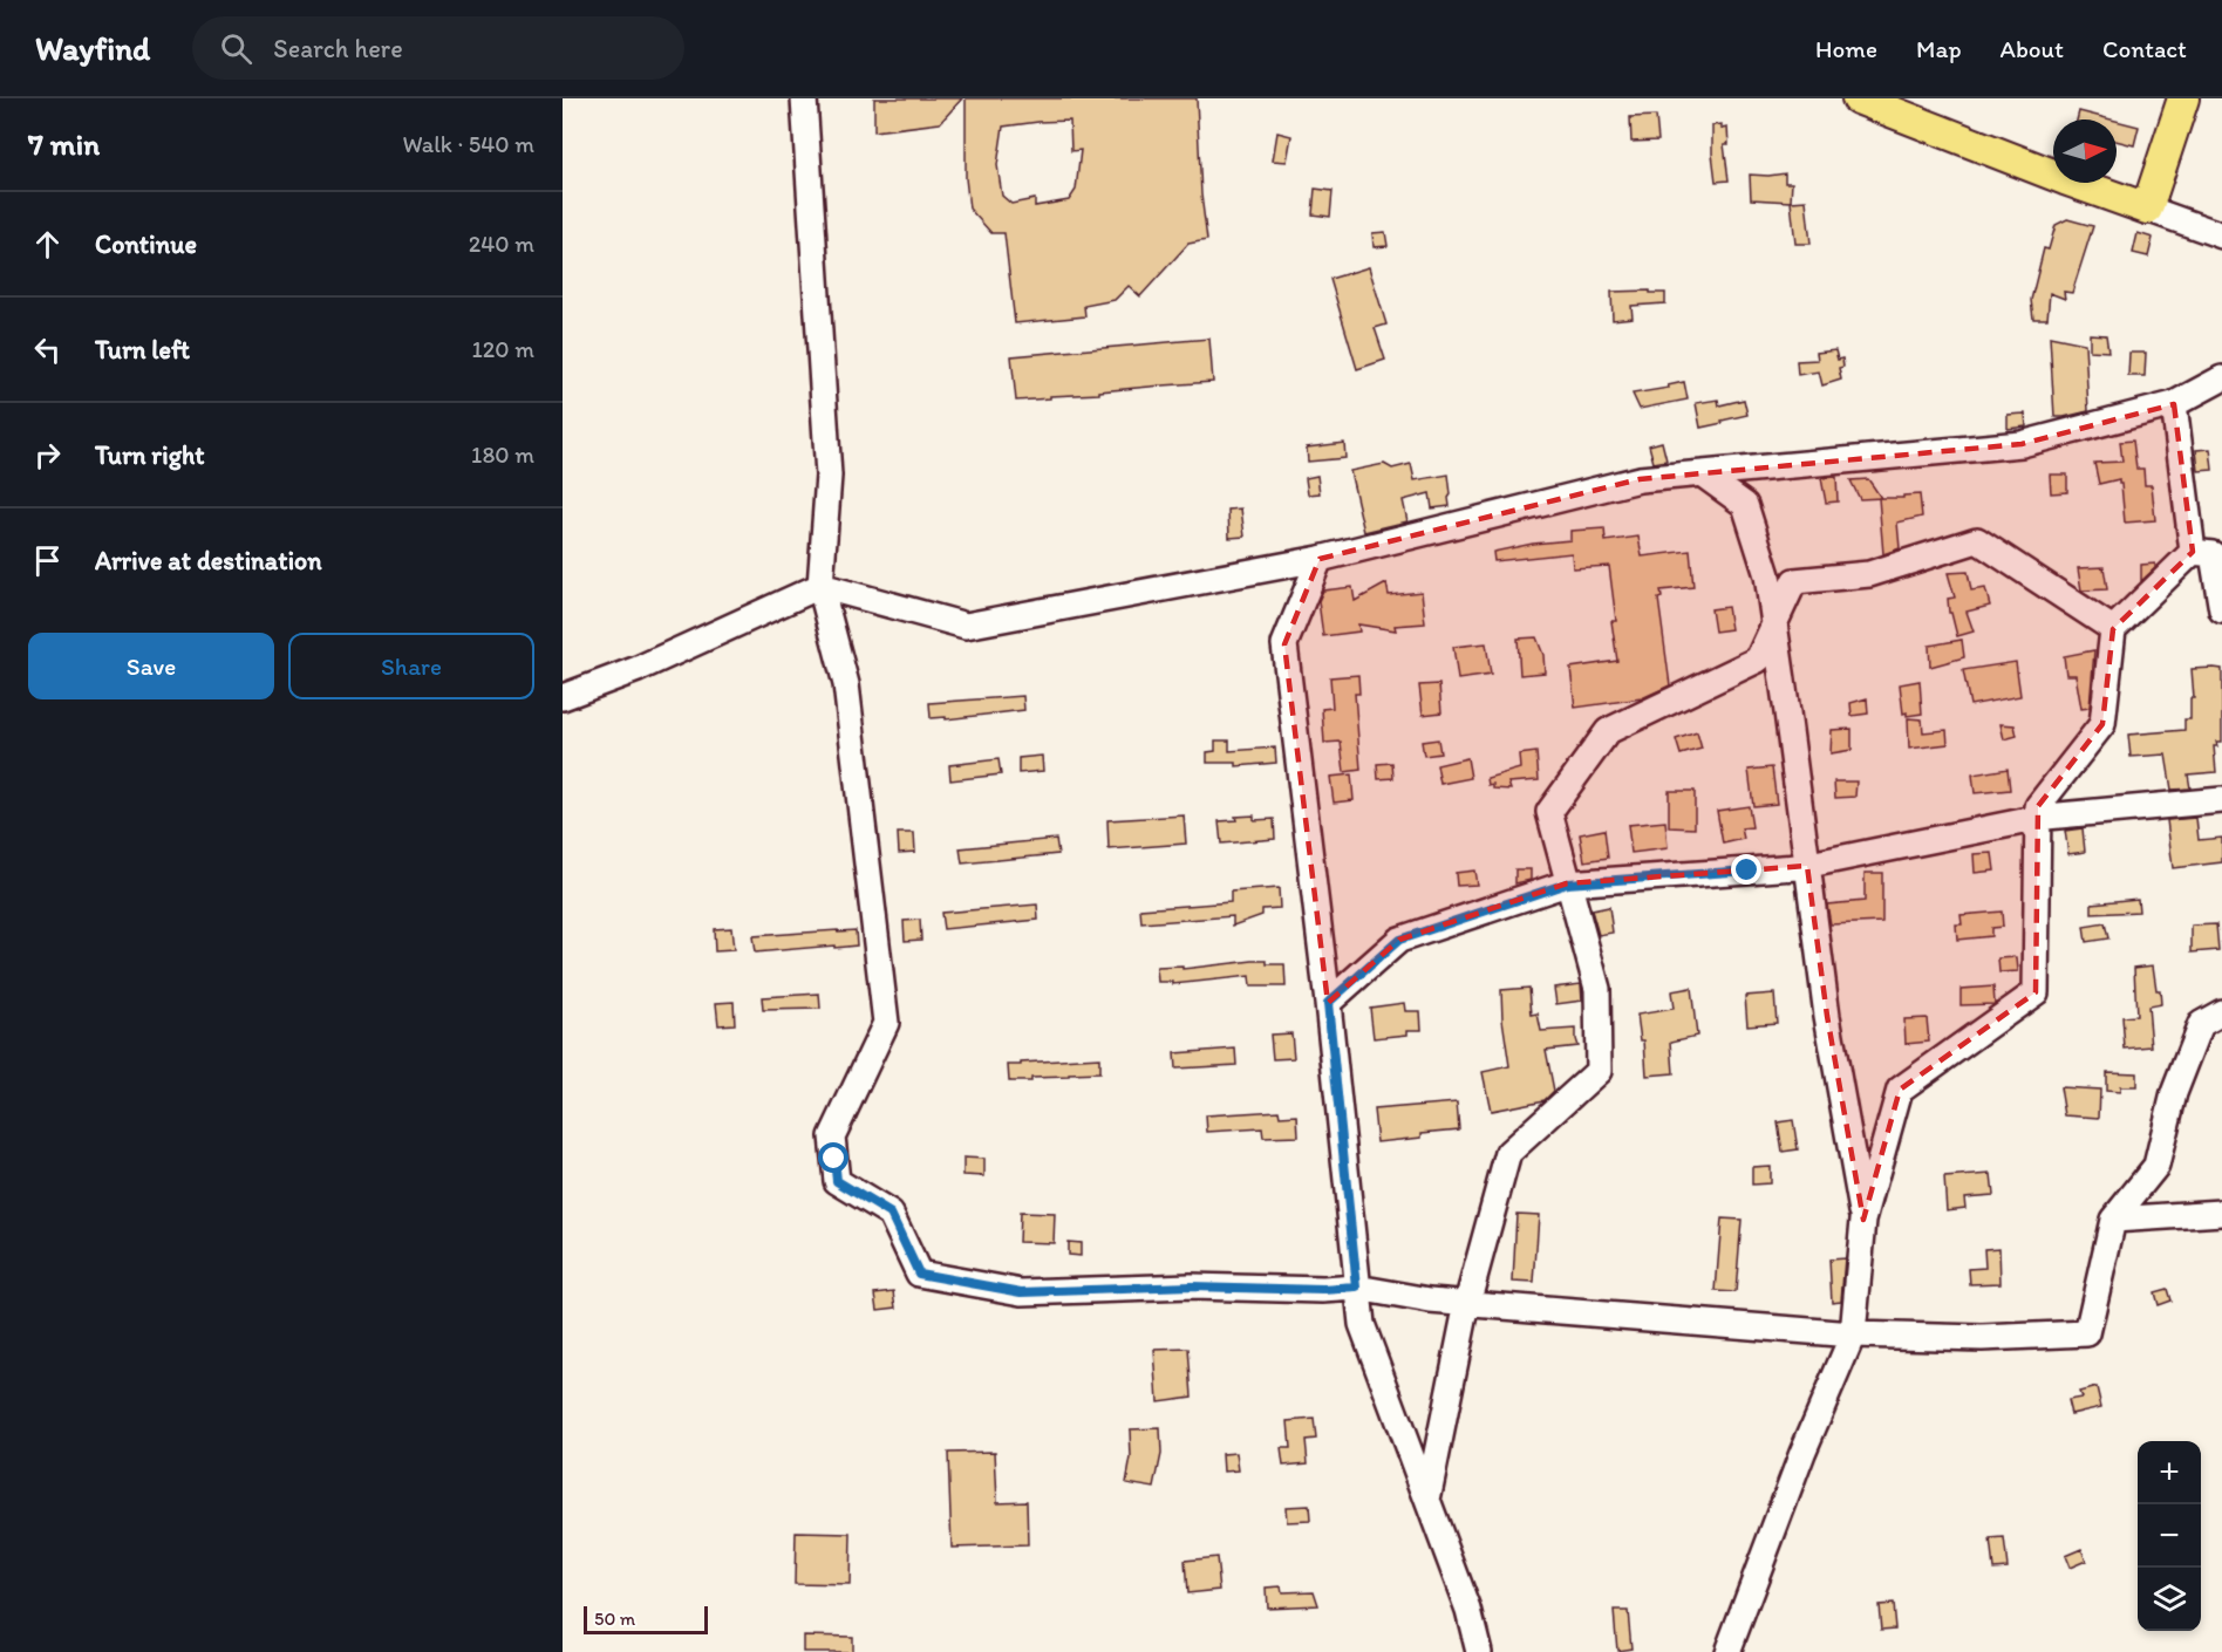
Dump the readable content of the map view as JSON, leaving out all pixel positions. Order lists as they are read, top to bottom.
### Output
{
  "scale_bar": "50 m",
  "north": "right",
  "page": {
    "header": "Wayfind",
    "search": "Search here",
    "nav": [
      "Home",
      "Map",
      "About",
      "Contact"
    ],
    "heading": ["7 min", "Walk · 540 m"],
    "list": [
      ["Continue", "240 m"],
      ["Turn left", "120 m"],
      ["Turn right", "180 m"],
      "Arrive at destination"
    ],
    "buttons": ["Save", "Share"],
    "map_buttons": ["+", "−"],
    "scale": "50 m"
  }
}
